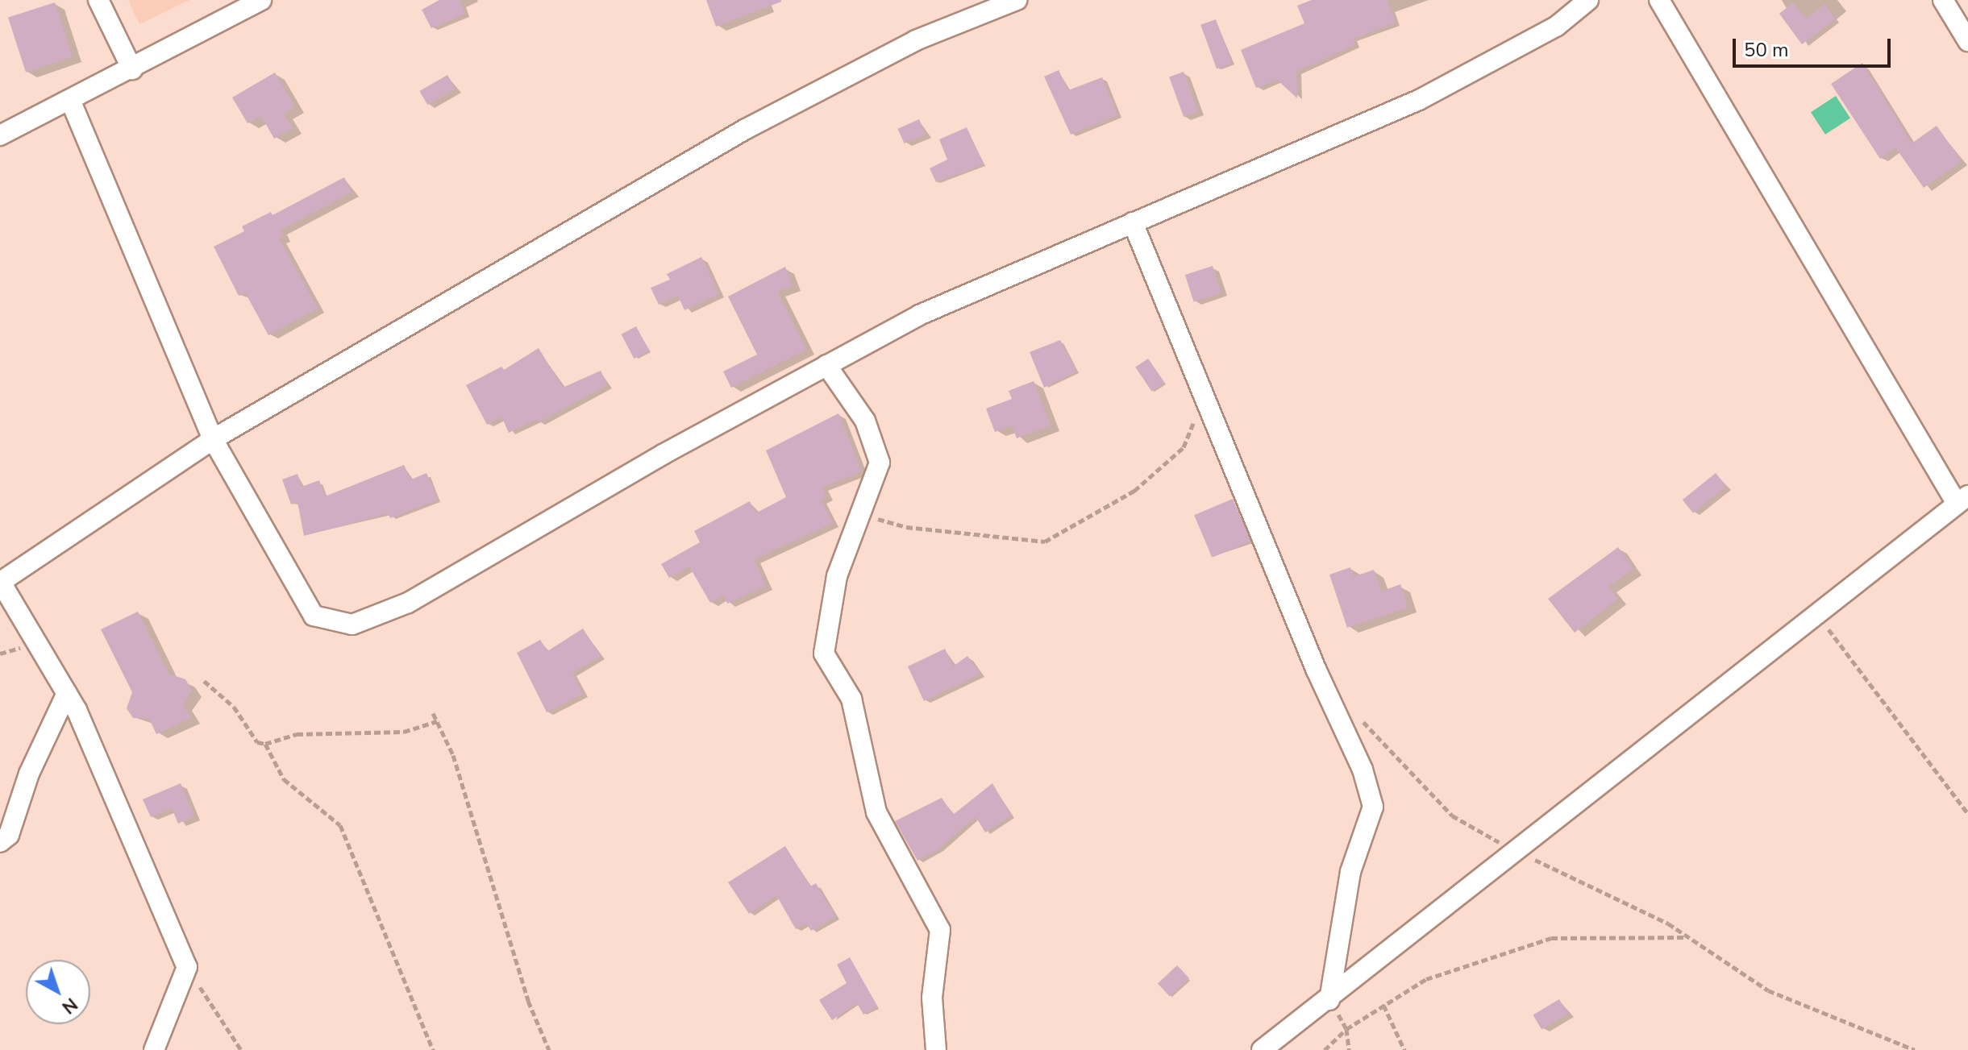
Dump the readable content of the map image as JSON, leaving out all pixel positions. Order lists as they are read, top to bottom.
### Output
{
  "scale_bar": "50 m",
  "north": "bottom right"
}
